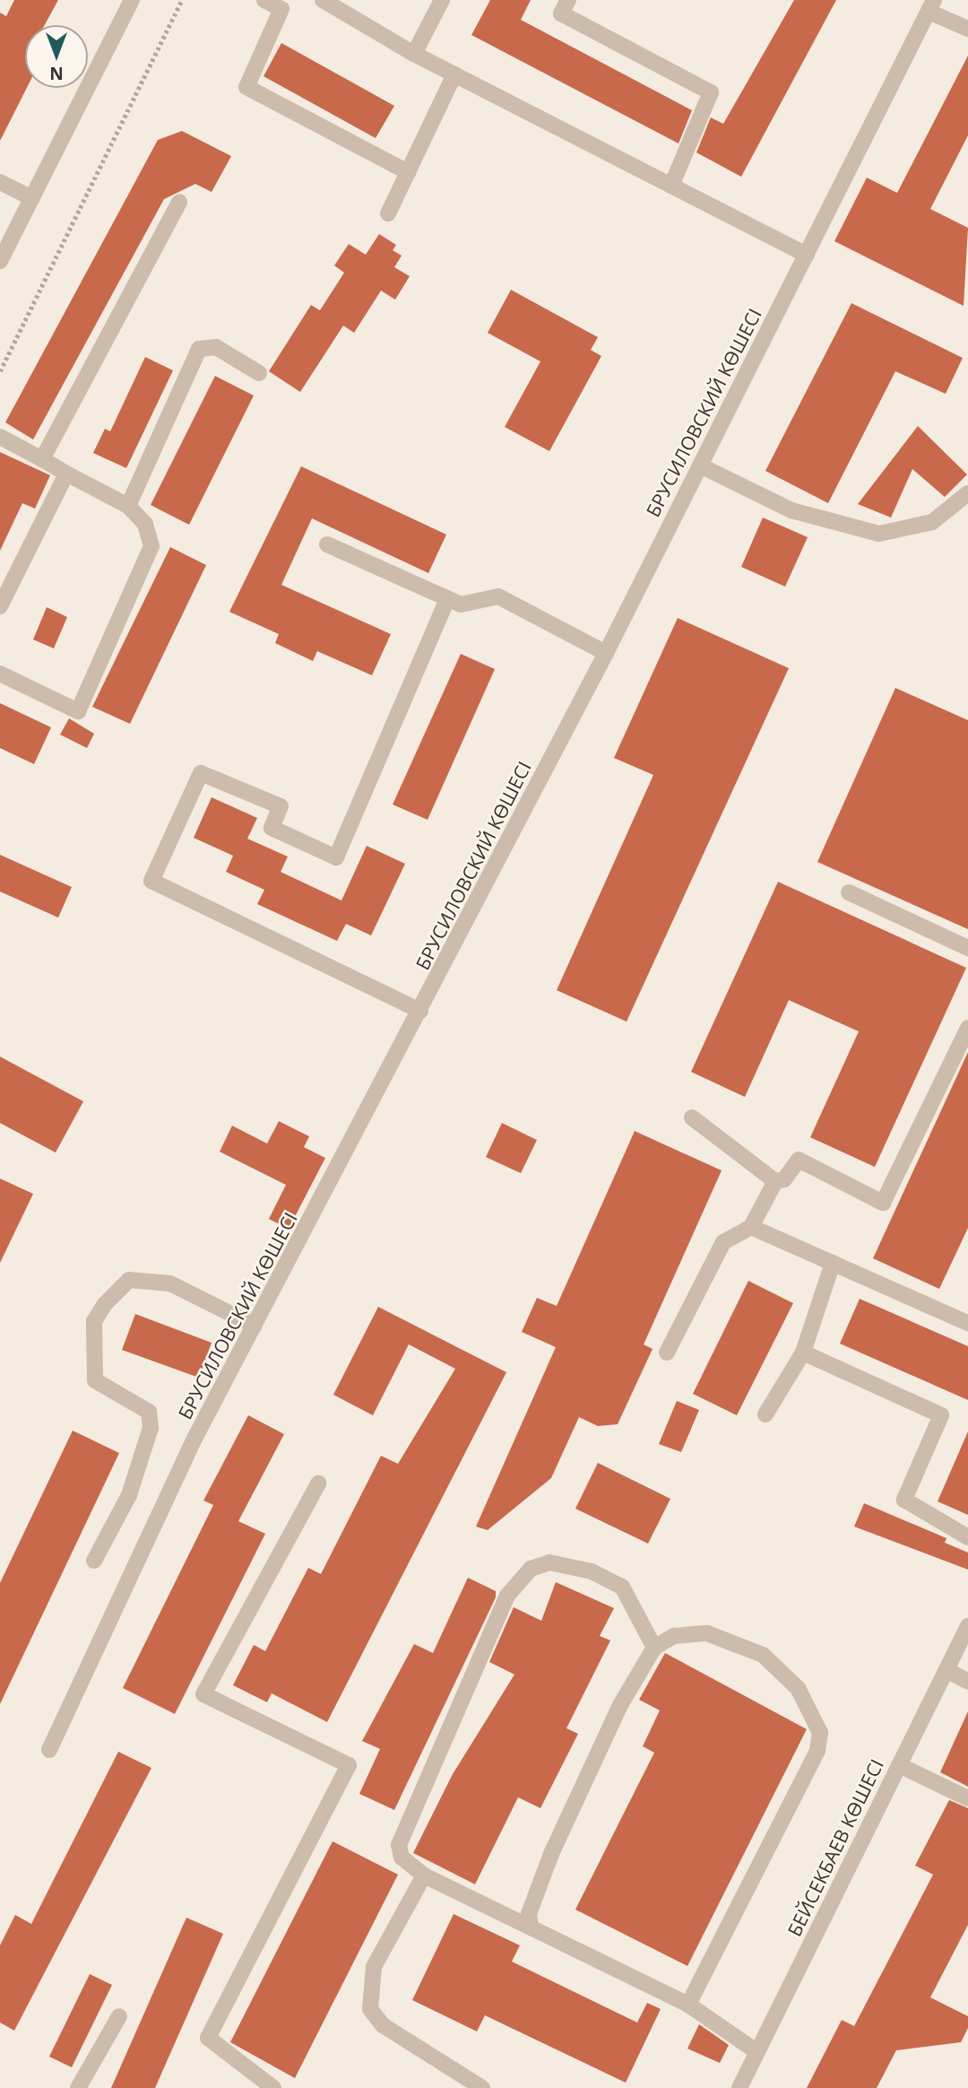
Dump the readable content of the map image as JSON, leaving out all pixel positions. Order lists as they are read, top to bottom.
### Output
{
  "streets": {
    "street": ["БРУСИЛОВСКИЙ КӨШЕСІ", "БЕЙСЕКБАЕВ КӨШЕСІ"]
  },
  "north": "bottom"
}
